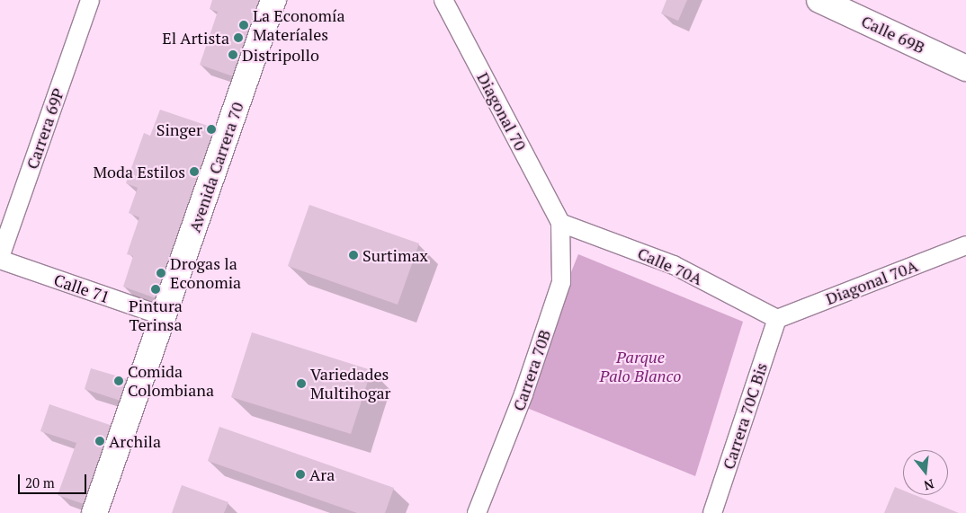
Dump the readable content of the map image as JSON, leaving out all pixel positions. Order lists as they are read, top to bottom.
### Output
{
  "streets": {
    "main road": ["Calle 69B", "Avenida Carrera 70"],
    "street": [
      "Diagonal 70",
      "Carrera 69P",
      "Calle 70A",
      "Diagonal 70A",
      "Calle 71",
      "Carrera 70B",
      "Carrera 70C Bis"
    ]
  },
  "crossings": [
    ["Diagonal 70", "Calle 70A"],
    ["Diagonal 70", "Carrera 70B"],
    ["Carrera 69P", "Calle 71"],
    ["Avenida Carrera 70", "Calle 71"],
    ["Calle 70A", "Diagonal 70A"],
    ["Calle 70A", "Carrera 70B"],
    ["Calle 70A", "Carrera 70C Bis"],
    ["Diagonal 70A", "Carrera 70C Bis"]
  ],
  "parks": ["Parque Palo Blanco"],
  "places": [
    "La Economía Materíales",
    "El Artista",
    "Distripollo",
    "Singer",
    "Moda Estilos",
    "Surtimax",
    "Drogas la Economia",
    "Pintura Terinsa",
    "Comida Colombiana",
    "Variedades Multihogar",
    "Archila",
    "Ara"
  ],
  "scale_bar": "20 m",
  "north": "bottom"
}
